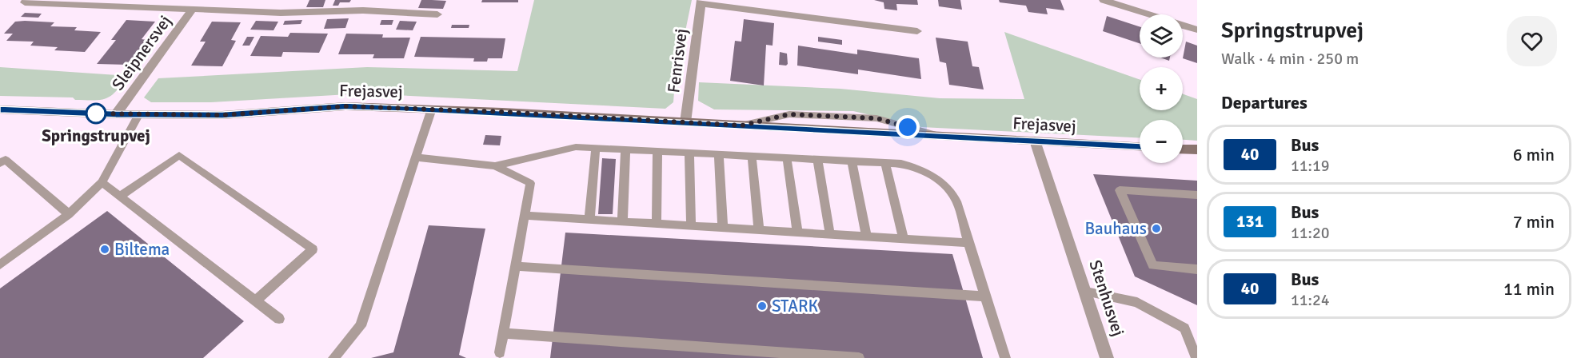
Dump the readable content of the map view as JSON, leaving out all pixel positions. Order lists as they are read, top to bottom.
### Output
{
  "streets": {
    "street": [
      "Sleipnersvej",
      "Fenrisvej",
      "Frejasvej",
      "Stenhusvej"
    ]
  },
  "crossings": [
    ["Sleipnersvej", "Frejasvej"],
    ["Fenrisvej", "Frejasvej"],
    ["Frejasvej", "Stenhusvej"]
  ],
  "places": [
    "Springstrupvej",
    "Bauhaus",
    "Biltema",
    "STARK"
  ],
  "lines": ["bus line 40"],
  "page": {
    "heading": [
      ["Springstrupvej", "Walk · 4 min · 250 m"],
      "Departures"
    ],
    "map_buttons": ["+", "−"],
    "list": [
      {
        "mark": "40",
        "name": "Bus",
        "note": "11:19",
        "value": "6 min"
      },
      {
        "mark": "131",
        "name": "Bus",
        "note": "11:20",
        "value": "7 min"
      },
      {
        "mark": "40",
        "name": "Bus",
        "note": "11:24",
        "value": "11 min"
      }
    ]
  }
}
